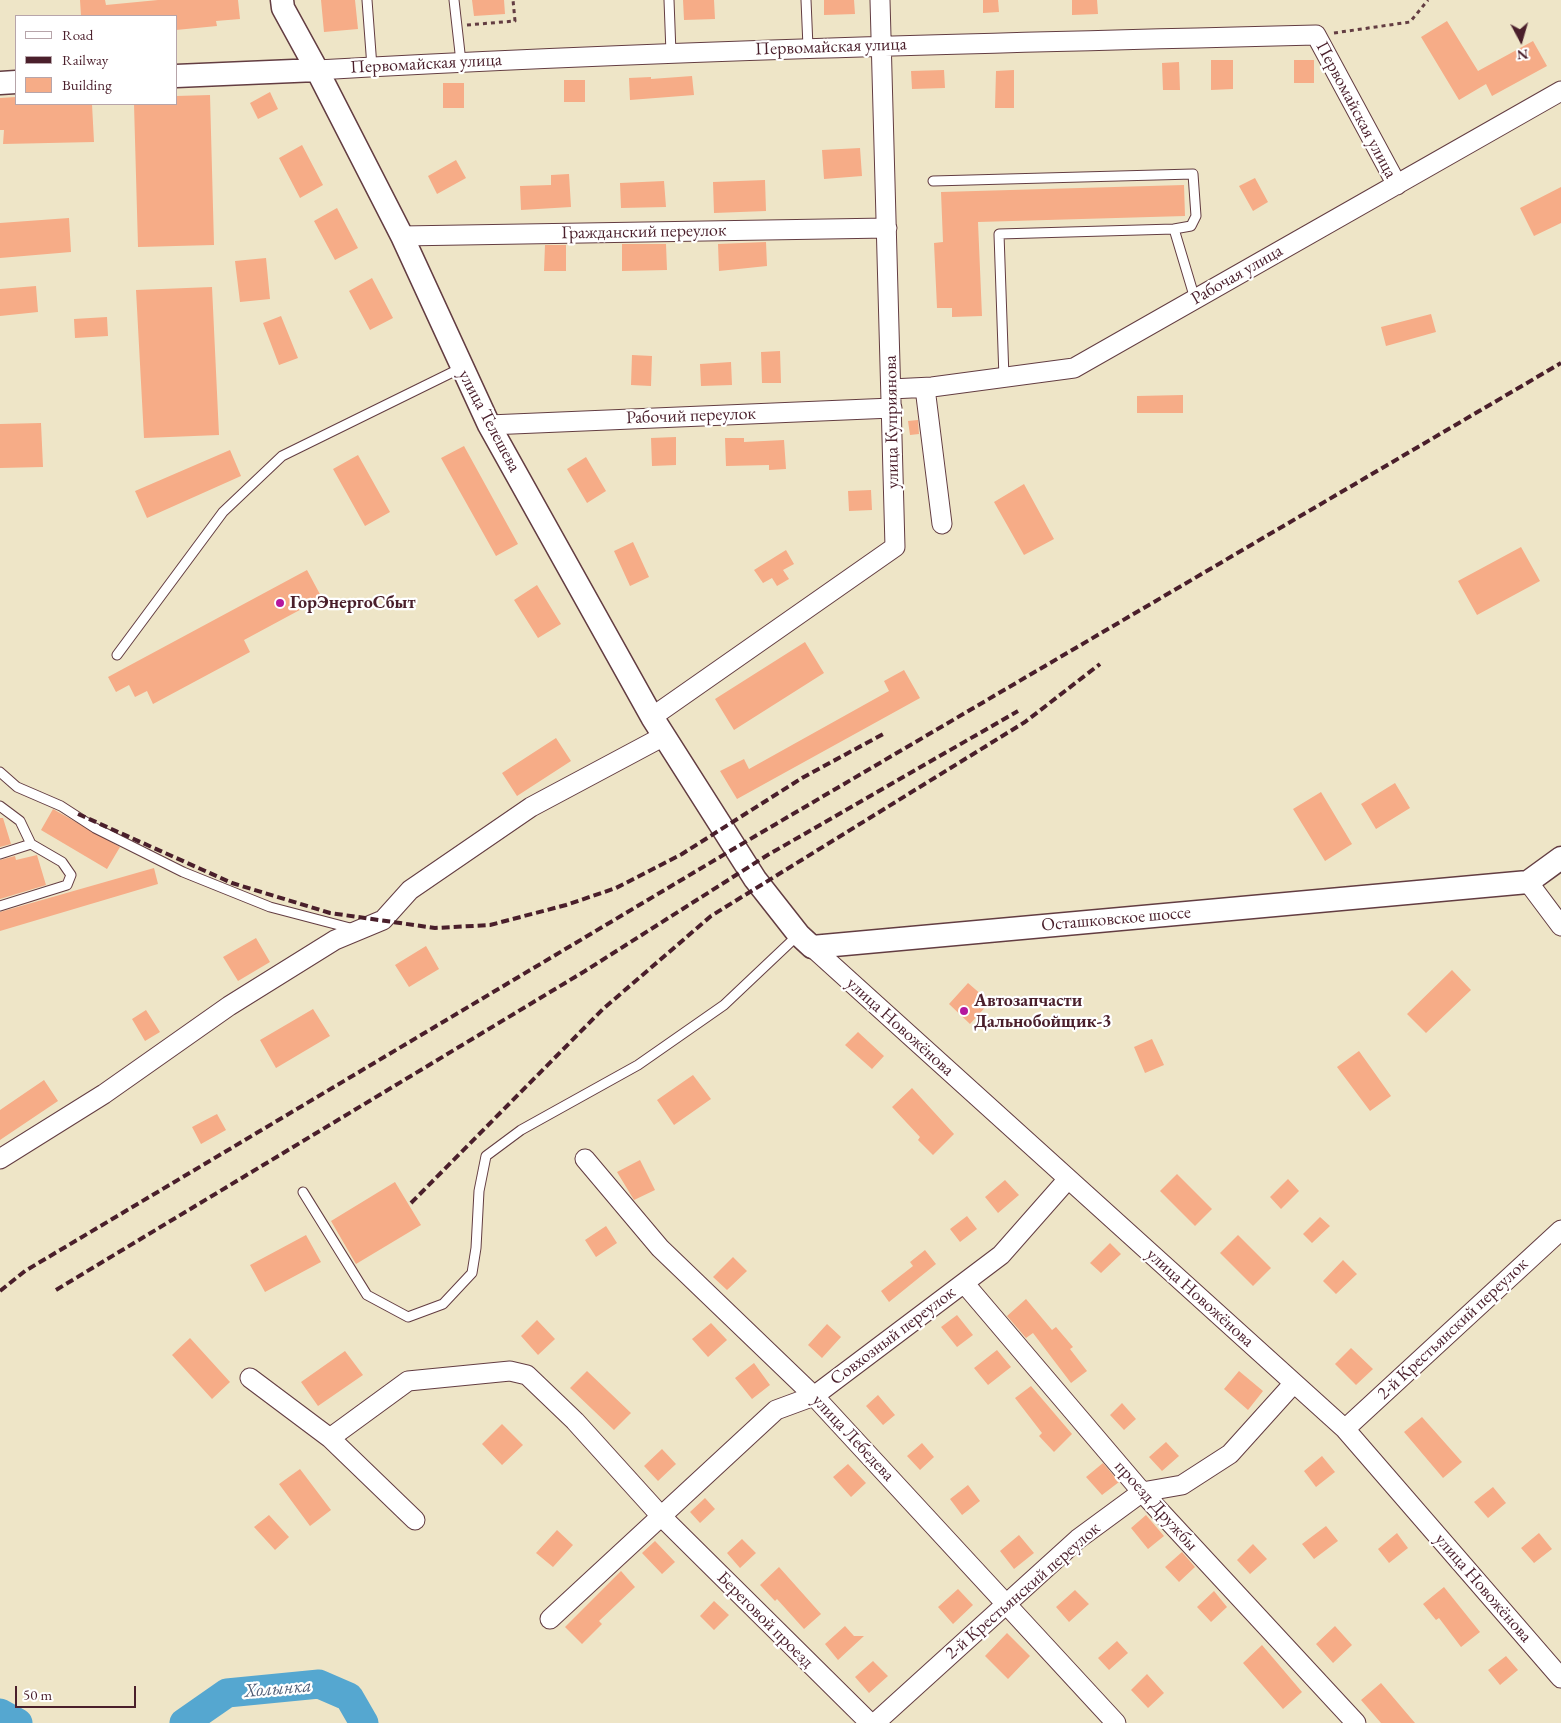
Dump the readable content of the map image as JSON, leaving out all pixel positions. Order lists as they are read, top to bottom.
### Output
{
  "streets": {
    "street": [
      "Первомайская улица",
      "Гражданский переулок",
      "Рабочая улица",
      "Рабочий переулок",
      "улица Телешева",
      "улица Куприянова",
      "Осташковское шоссе",
      "улица Новожёнова",
      "2-й Крестьянский переулок",
      "Совхозный переулок",
      "улица Лебедева",
      "проезд Дружбы",
      "Береговой проезд"
    ]
  },
  "crossings": [
    ["Первомайская улица", "Рабочая улица"],
    ["Первомайская улица", "улица Телешева"],
    ["Первомайская улица", "улица Куприянова"],
    ["Гражданский переулок", "улица Телешева"],
    ["Гражданский переулок", "улица Куприянова"],
    ["Рабочая улица", "Рабочий переулок"],
    ["Рабочая улица", "улица Куприянова"],
    ["Рабочий переулок", "улица Телешева"],
    ["Рабочий переулок", "улица Куприянова"],
    ["улица Телешева", "улица Куприянова"],
    ["улица Телешева", "Осташковское шоссе"],
    ["улица Телешева", "улица Новожёнова"],
    ["Осташковское шоссе", "улица Новожёнова"],
    ["улица Новожёнова", "2-й Крестьянский переулок"],
    ["улица Новожёнова", "Совхозный переулок"],
    ["2-й Крестьянский переулок", "улица Лебедева"],
    ["2-й Крестьянский переулок", "проезд Дружбы"],
    ["Совхозный переулок", "улица Лебедева"],
    ["Совхозный переулок", "проезд Дружбы"],
    ["Совхозный переулок", "Береговой проезд"]
  ],
  "water": ["Холынка"],
  "places": ["ГорЭнергоСбыт", "Автозапчасти Дальнобойщик-3"],
  "legend": ["Road", "Railway", "Building"],
  "scale_bar": "50 m",
  "north": "bottom"
}
